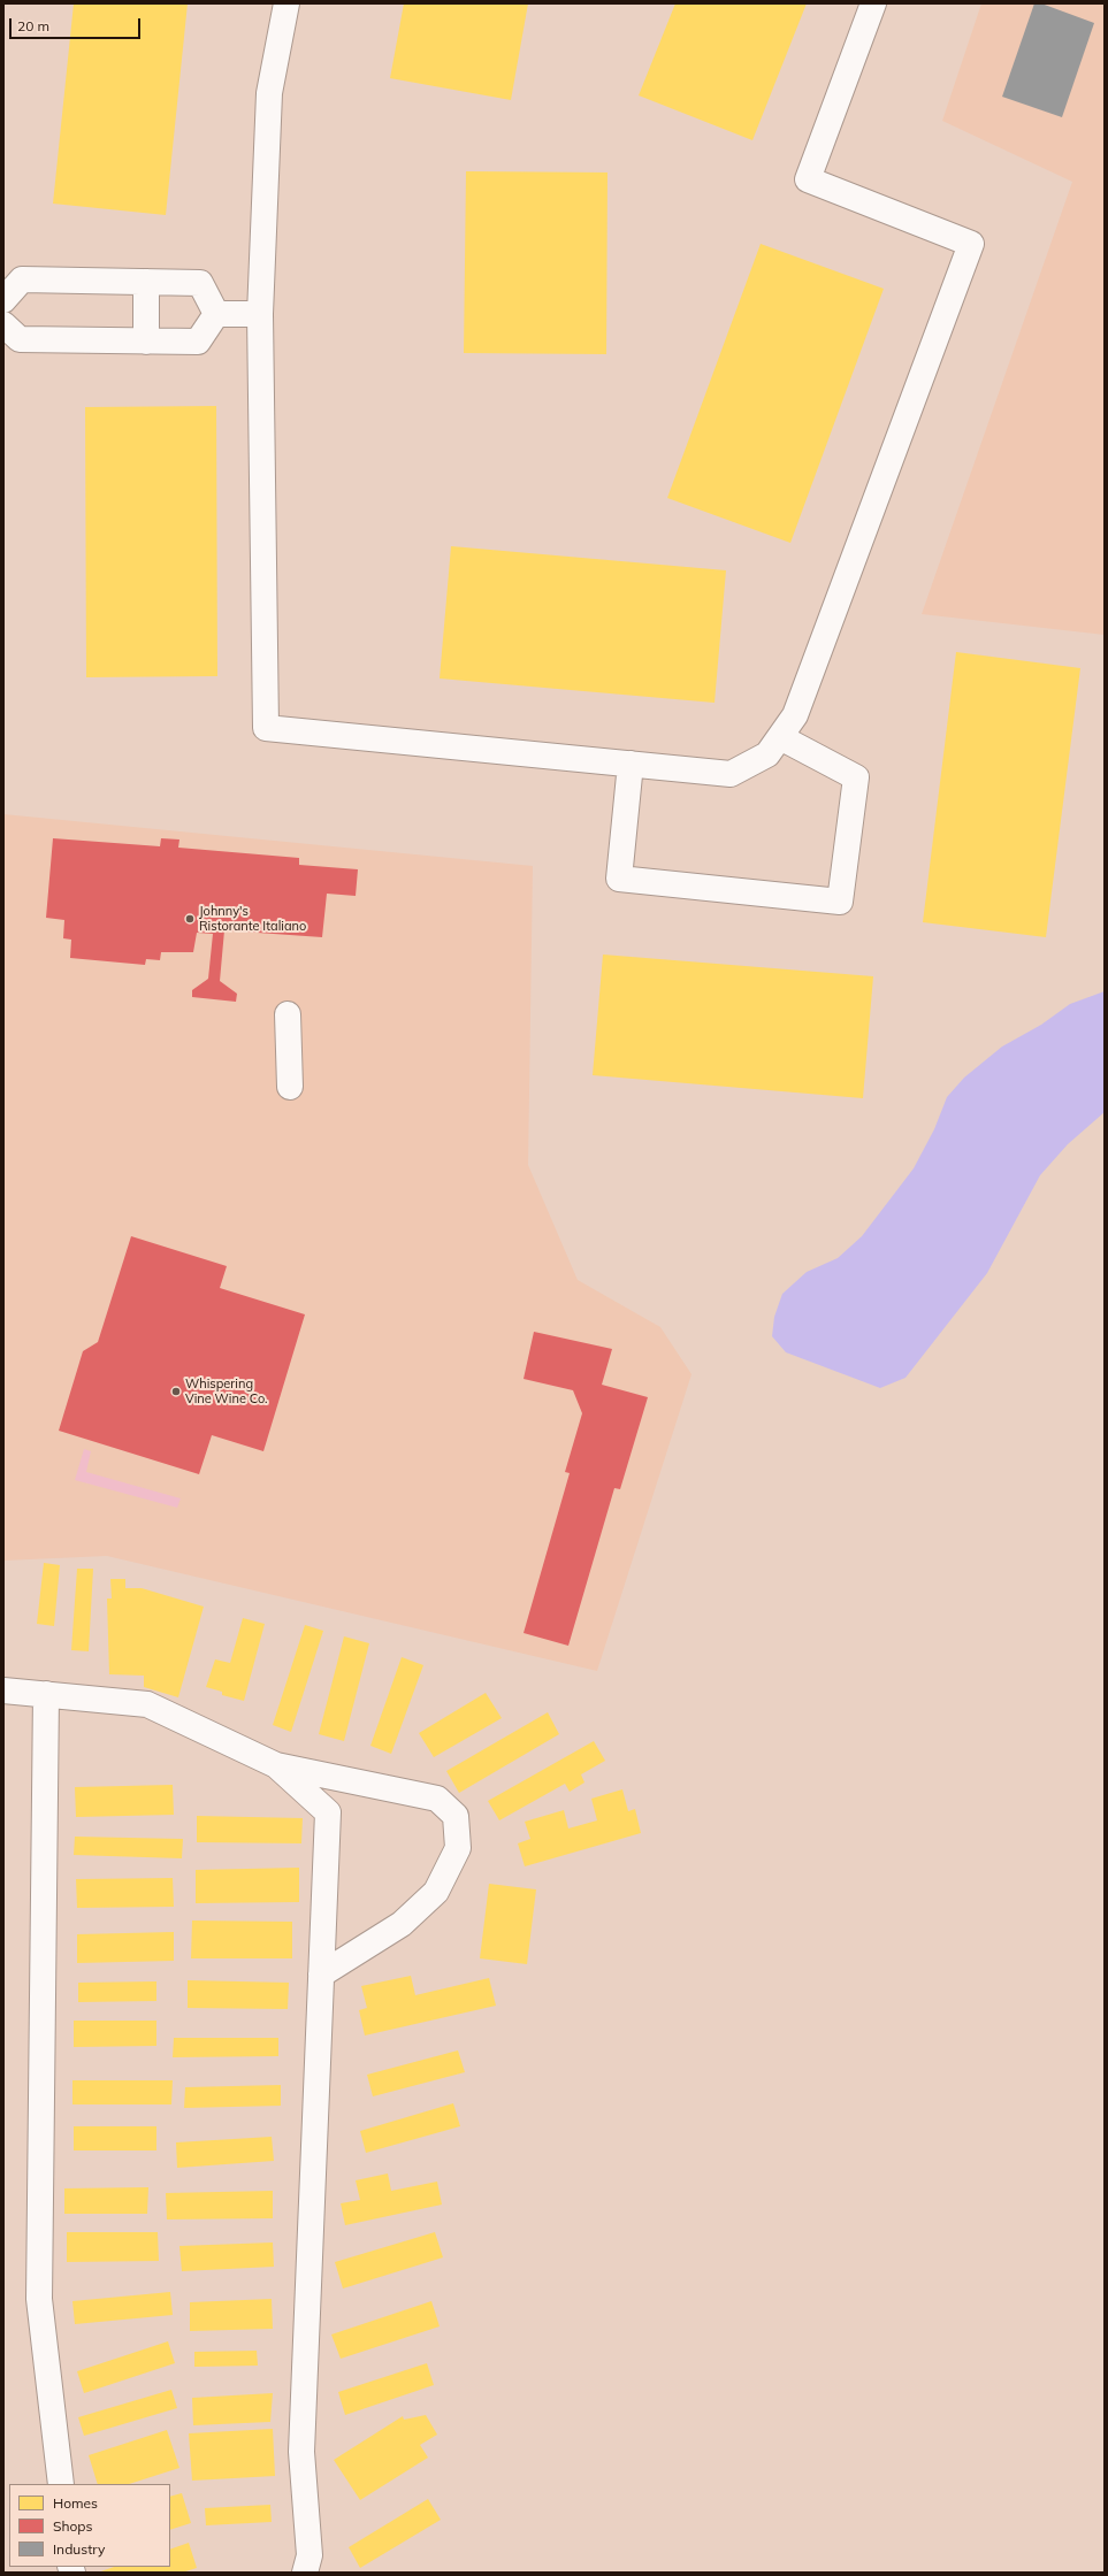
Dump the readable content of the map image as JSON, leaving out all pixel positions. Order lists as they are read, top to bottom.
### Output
{
  "places": ["Johnny's Ristorante Italiano", "Whispering Vine Wine Co."],
  "legend": ["Homes", "Shops", "Industry"],
  "scale_bar": "20 m"
}
